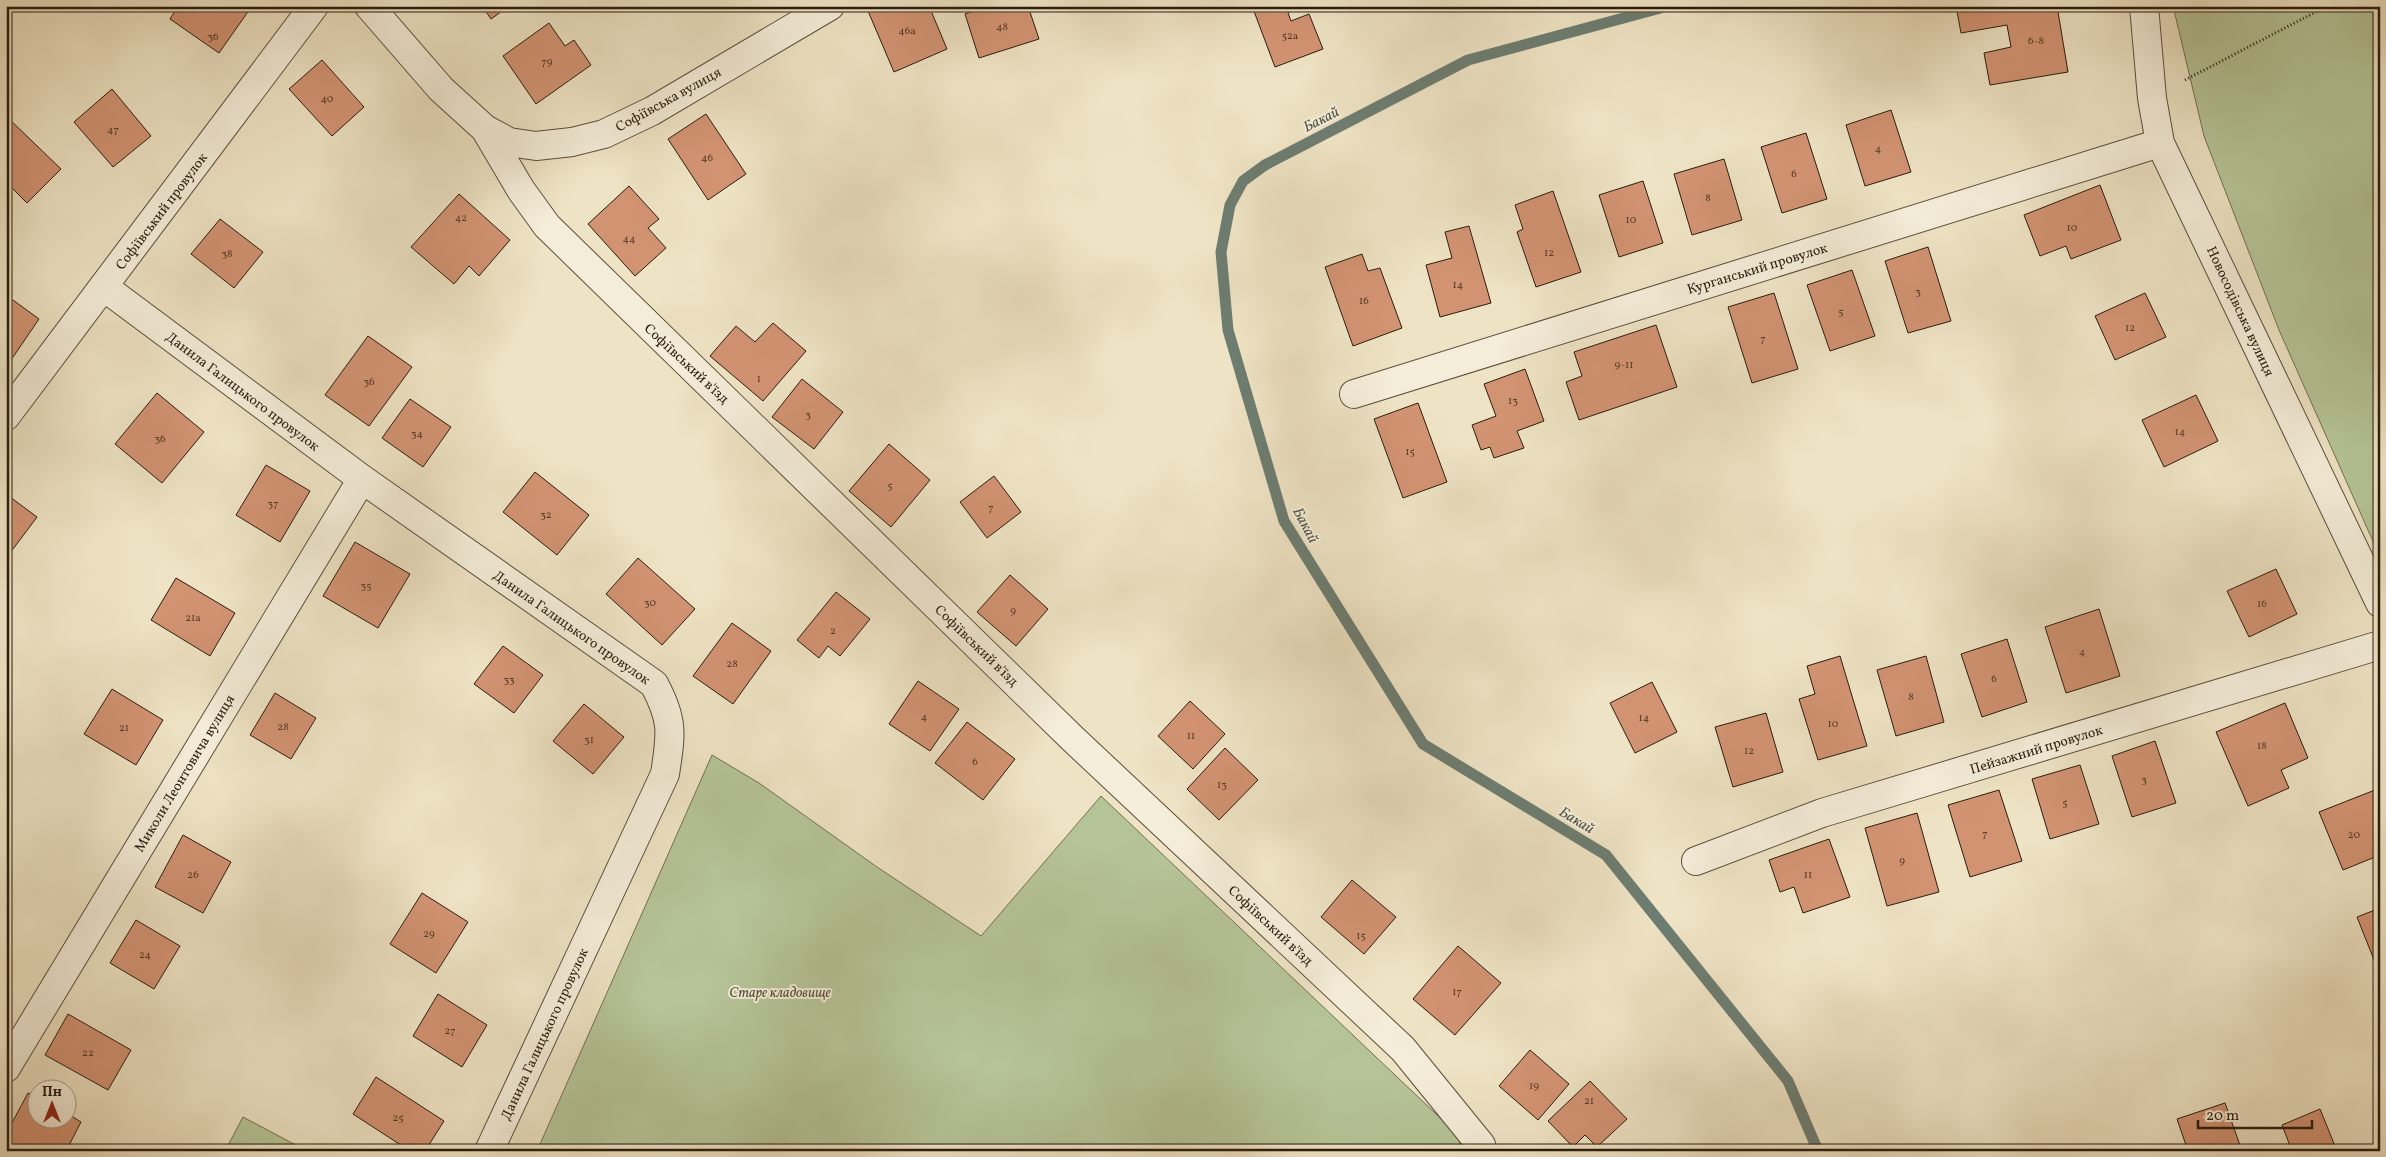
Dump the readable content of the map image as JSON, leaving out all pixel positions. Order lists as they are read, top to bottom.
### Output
{
  "streets": {
    "street": [
      "Софіївська вулиця",
      "Софіївський провулок",
      "Курганський провулок",
      "Новосодівська вулиця",
      "Софіївський в'їзд",
      "Данила Галицького провулок",
      "Пейзажний провулок",
      "Миколи Леонтовича вулиця"
    ]
  },
  "crossings": [
    ["Софіївська вулиця", "Софіївський в'їзд"],
    ["Софіївський провулок", "Данила Галицького провулок"],
    ["Курганський провулок", "Новосодівська вулиця"],
    ["Данила Галицького провулок", "Миколи Леонтовича вулиця"]
  ],
  "water": ["Бакай"],
  "parks": ["Старе кладовище"],
  "house_numbers": [
    "48",
    "46а",
    "52а",
    "36",
    "6-8",
    "79",
    "40",
    "47",
    "4",
    "46",
    "6",
    "8",
    "42",
    "10",
    "10",
    "44",
    "12",
    "38",
    "14",
    "3",
    "16",
    "5",
    "12",
    "7",
    "9-11",
    "1",
    "36",
    "13",
    "3",
    "14",
    "34",
    "36",
    "15",
    "5",
    "37",
    "7",
    "32",
    "35",
    "30",
    "16",
    "9",
    "21а",
    "2",
    "4",
    "28",
    "6",
    "33",
    "8",
    "4",
    "14",
    "10",
    "28",
    "21",
    "11",
    "31",
    "18",
    "12",
    "6",
    "3",
    "13",
    "5",
    "7",
    "20",
    "9",
    "26",
    "11",
    "29",
    "15",
    "24",
    "17",
    "27",
    "22",
    "19",
    "21",
    "25"
  ],
  "scale_bar": "20 m",
  "north": "top"
}
